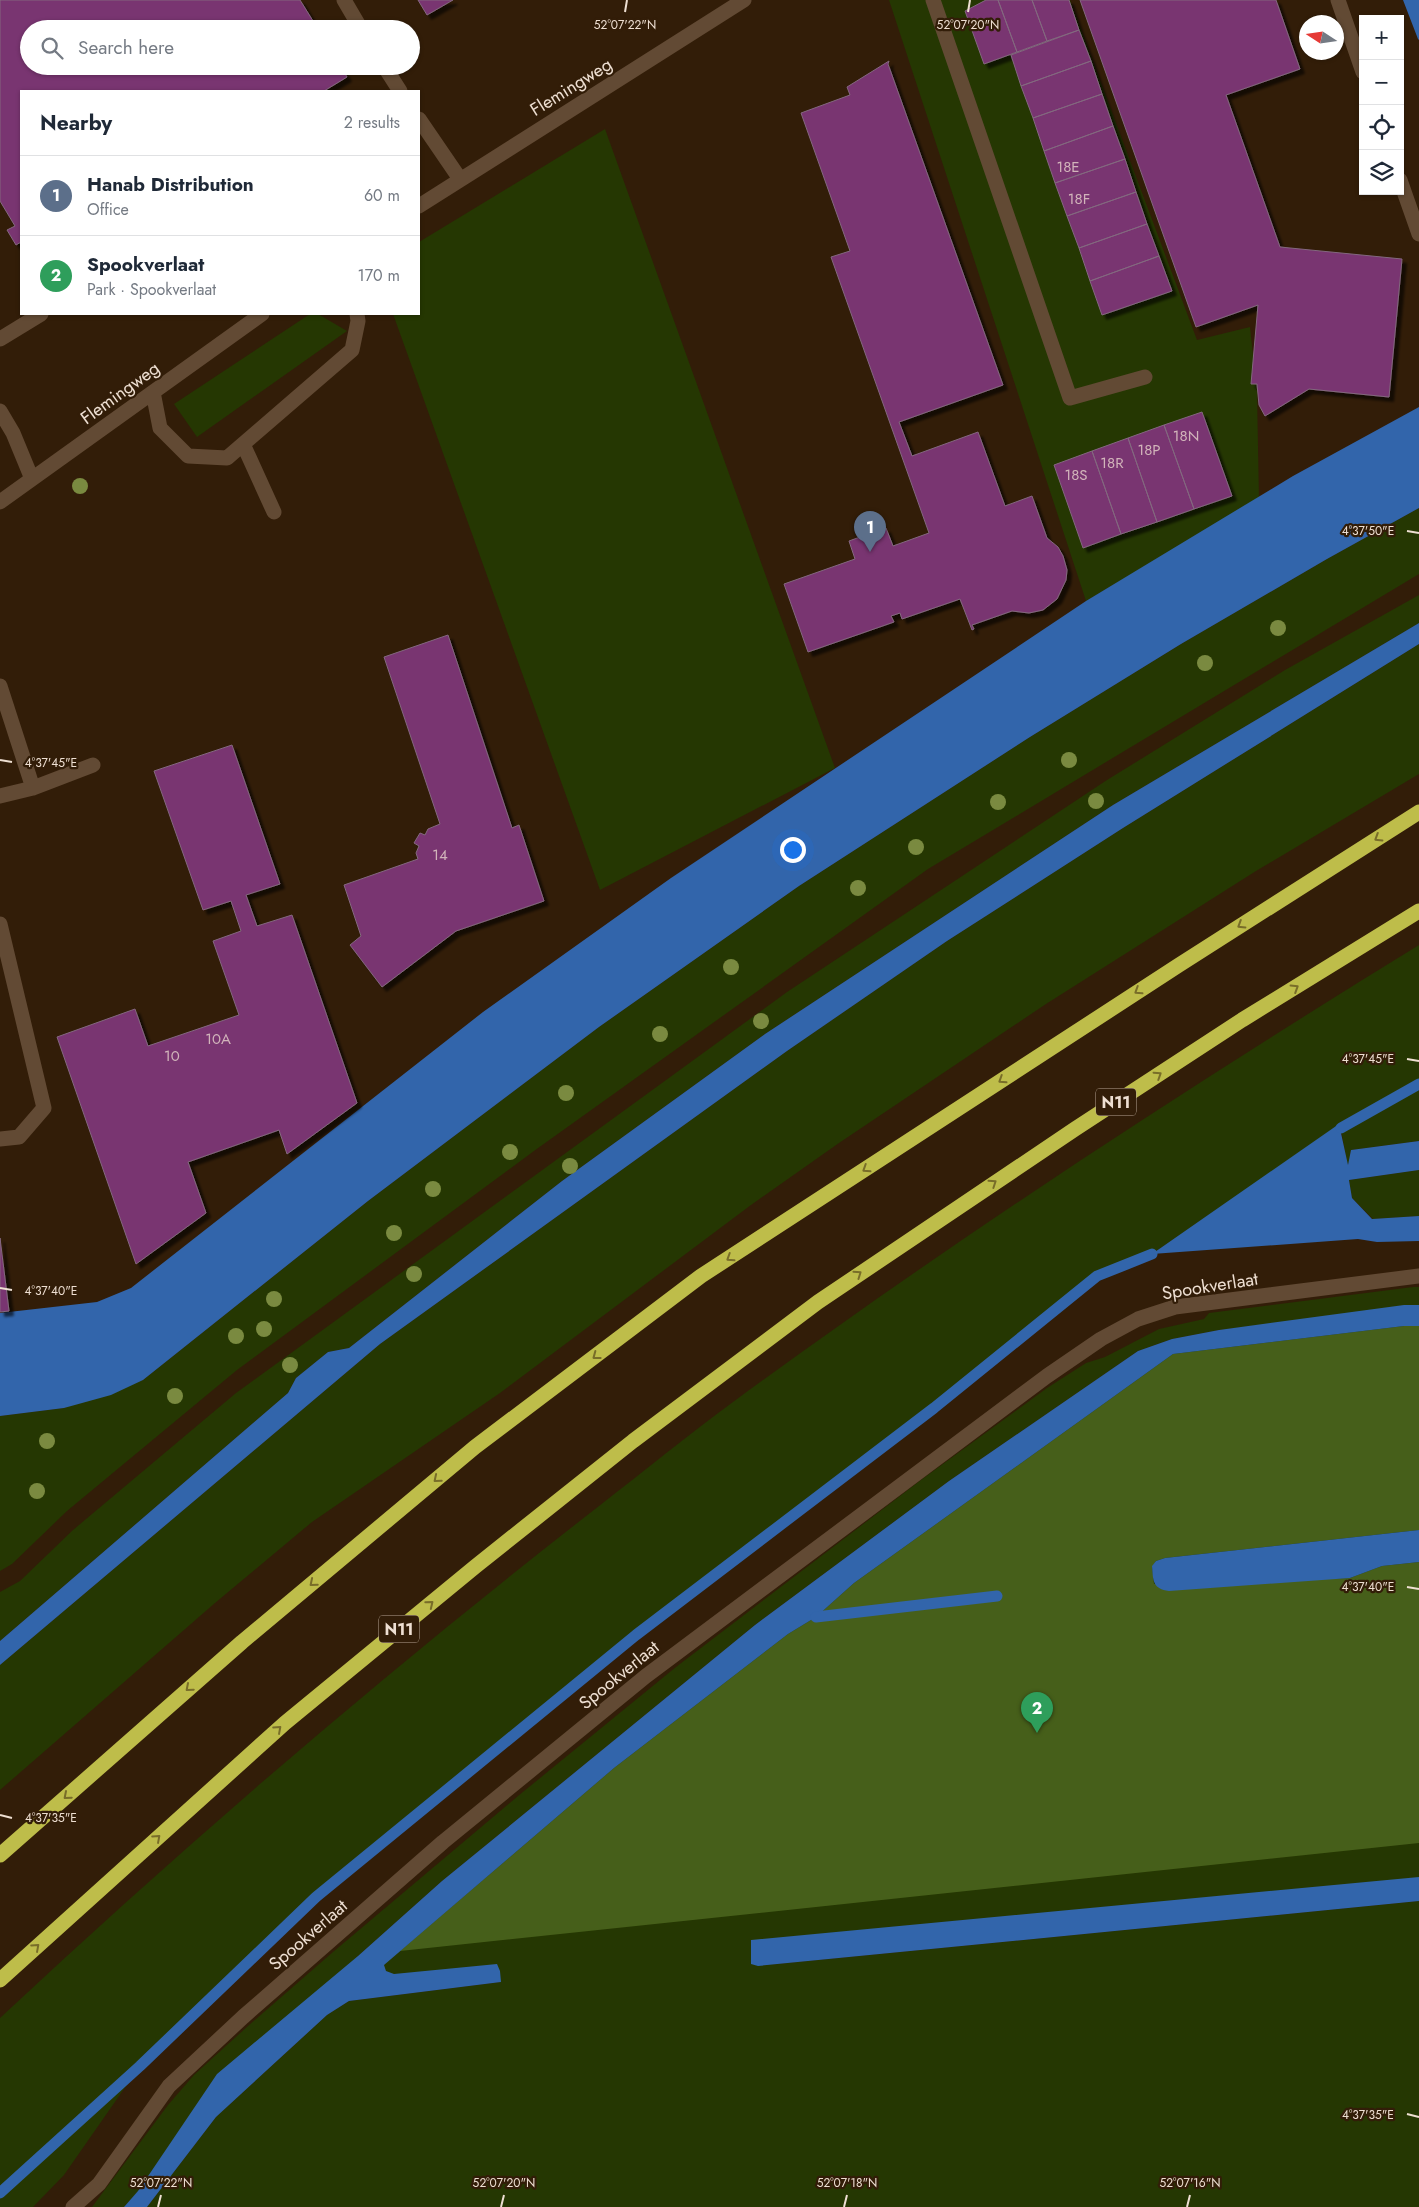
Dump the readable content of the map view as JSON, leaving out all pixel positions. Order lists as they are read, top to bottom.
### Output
{
  "streets": {
    "highway": ["N11"],
    "street": ["Flemingweg", "Spookverlaat"]
  },
  "house_numbers": [
    "18E",
    "18F",
    "18N",
    "18P",
    "18R",
    "18S",
    "14",
    "10A",
    "10"
  ],
  "north": "left",
  "page": {
    "map_buttons": ["+", "−"],
    "search": "Search here",
    "heading": ["Nearby", "2 results"],
    "list": [
      {
        "mark": "1",
        "name": "Hanab Distribution",
        "note": "Office",
        "value": "60 m"
      },
      {
        "mark": "2",
        "name": "Spookverlaat",
        "note": "Park · Spookverlaat",
        "value": "170 m"
      }
    ],
    "pins": ["1", "2"]
  },
  "coordinates": [
    "52°07'22\"N",
    "52°07'20\"N",
    "4°37'50\"E",
    "4°37'45\"E",
    "4°37'40\"E",
    "4°37'35\"E",
    "52°07'18\"N",
    "52°07'16\"N"
  ]
}
